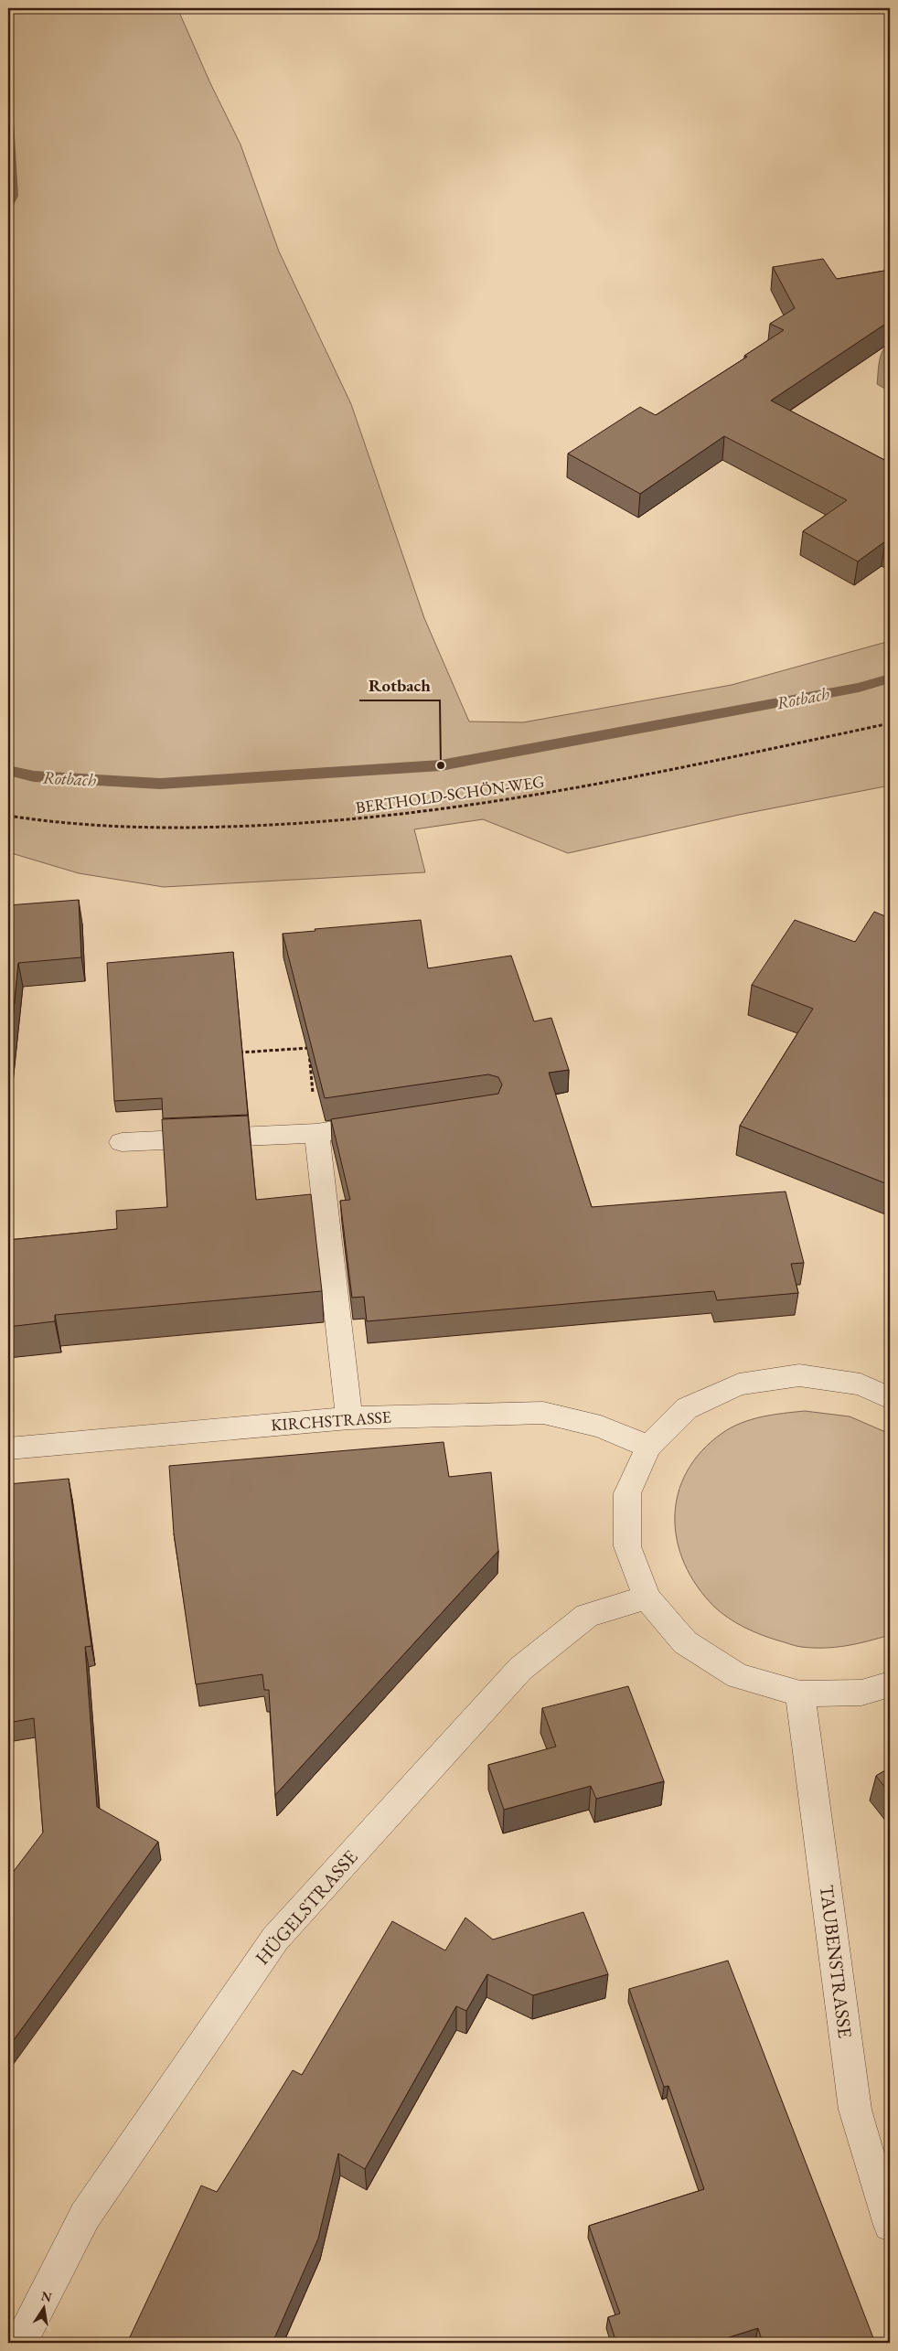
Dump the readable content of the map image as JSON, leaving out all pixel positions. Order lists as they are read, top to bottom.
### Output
{
  "streets": {
    "street": ["KIRCHSTRASSE", "HÜGELSTRASSE", "TAUBENSTRASSE"],
    "path": ["BERTHOLD-SCHÖN-WEG"]
  },
  "water": ["Rotbach"],
  "places": ["Rotbach"],
  "north": "top"
}
